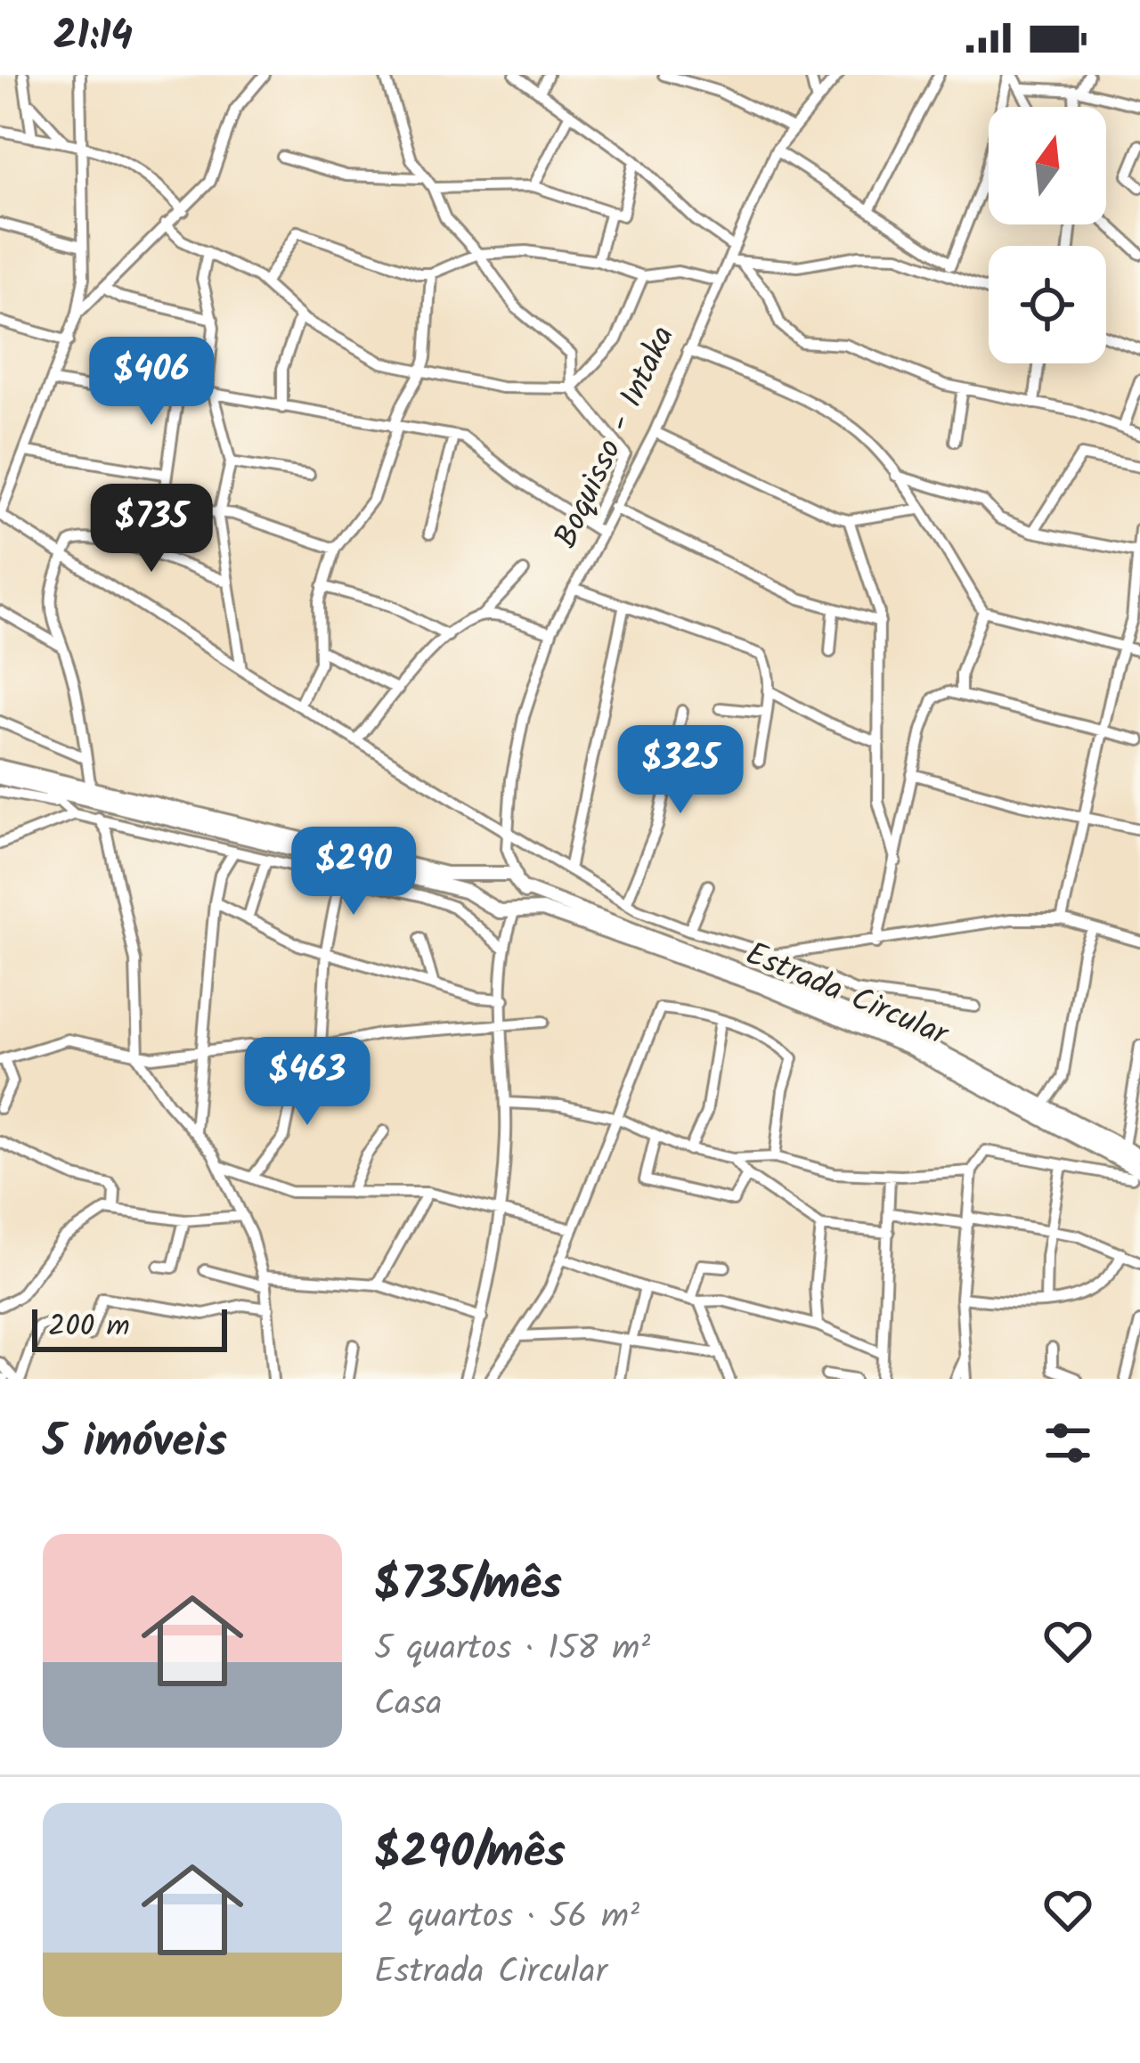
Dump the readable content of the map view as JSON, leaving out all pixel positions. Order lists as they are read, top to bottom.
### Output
{
  "streets": {
    "main road": ["Estrada Circular"],
    "street": ["Boquisso - Intaka"]
  },
  "scale_bar": "200 m",
  "north": "top",
  "page": {
    "status": "21:14",
    "price": [
      "$406",
      "$735",
      "$325",
      "$290",
      "$463"
    ],
    "scale": "200 m",
    "heading": "5 imóveis",
    "list": [
      {
        "name": "$735/mês",
        "note": "5 quartos · 158 m² · Casa"
      },
      {
        "name": "$290/mês",
        "note": "2 quartos · 56 m² · Estrada Circular"
      }
    ]
  }
}
